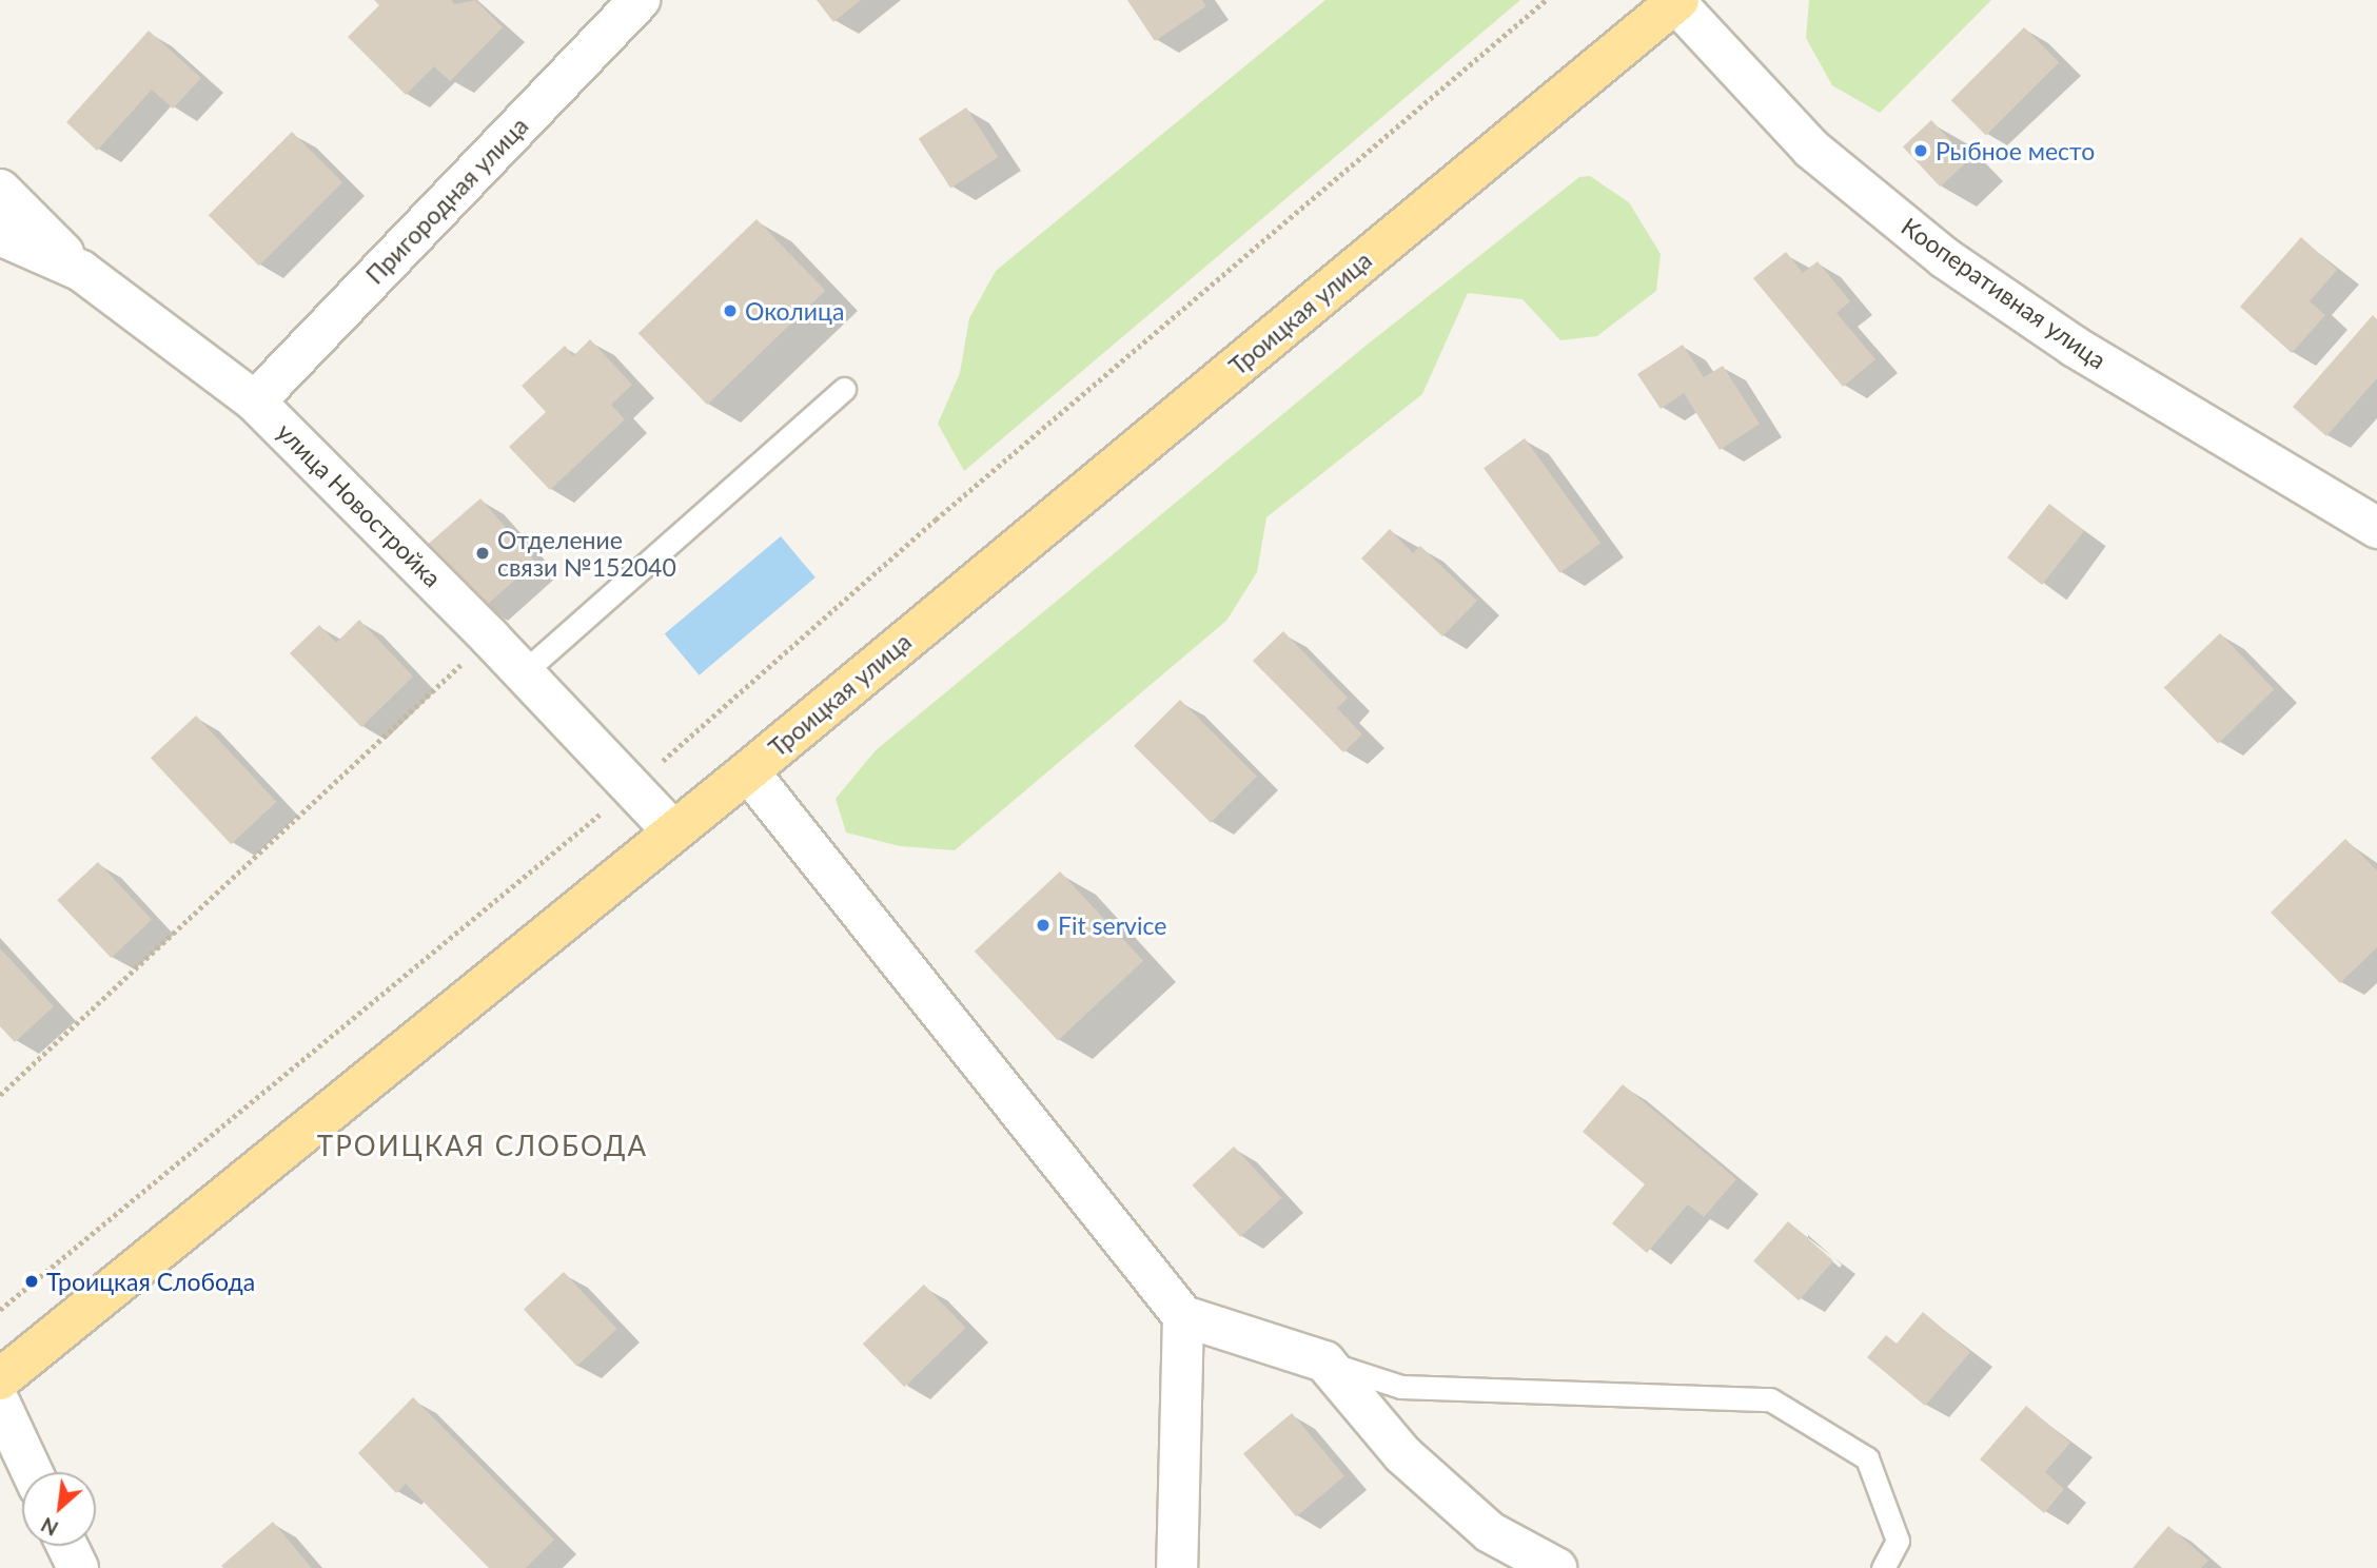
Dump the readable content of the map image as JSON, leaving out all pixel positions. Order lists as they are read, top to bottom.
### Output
{
  "streets": {
    "main road": ["Троицкая улица"],
    "street": ["Пригородная улица", "Кооперативная улица", "улица Новостройка"]
  },
  "crossings": [
    ["Пригородная улица", "улица Новостройка"],
    ["Кооперативная улица", "Троицкая улица"],
    ["Троицкая улица", "улица Новостройка"]
  ],
  "districts": ["ТРОИЦКАЯ СЛОБОДА"],
  "places": [
    "Рыбное место",
    "Околица",
    "Отделение связи №152040",
    "Fit service",
    "Троицкая Слобода"
  ],
  "north": "bottom left"
}
